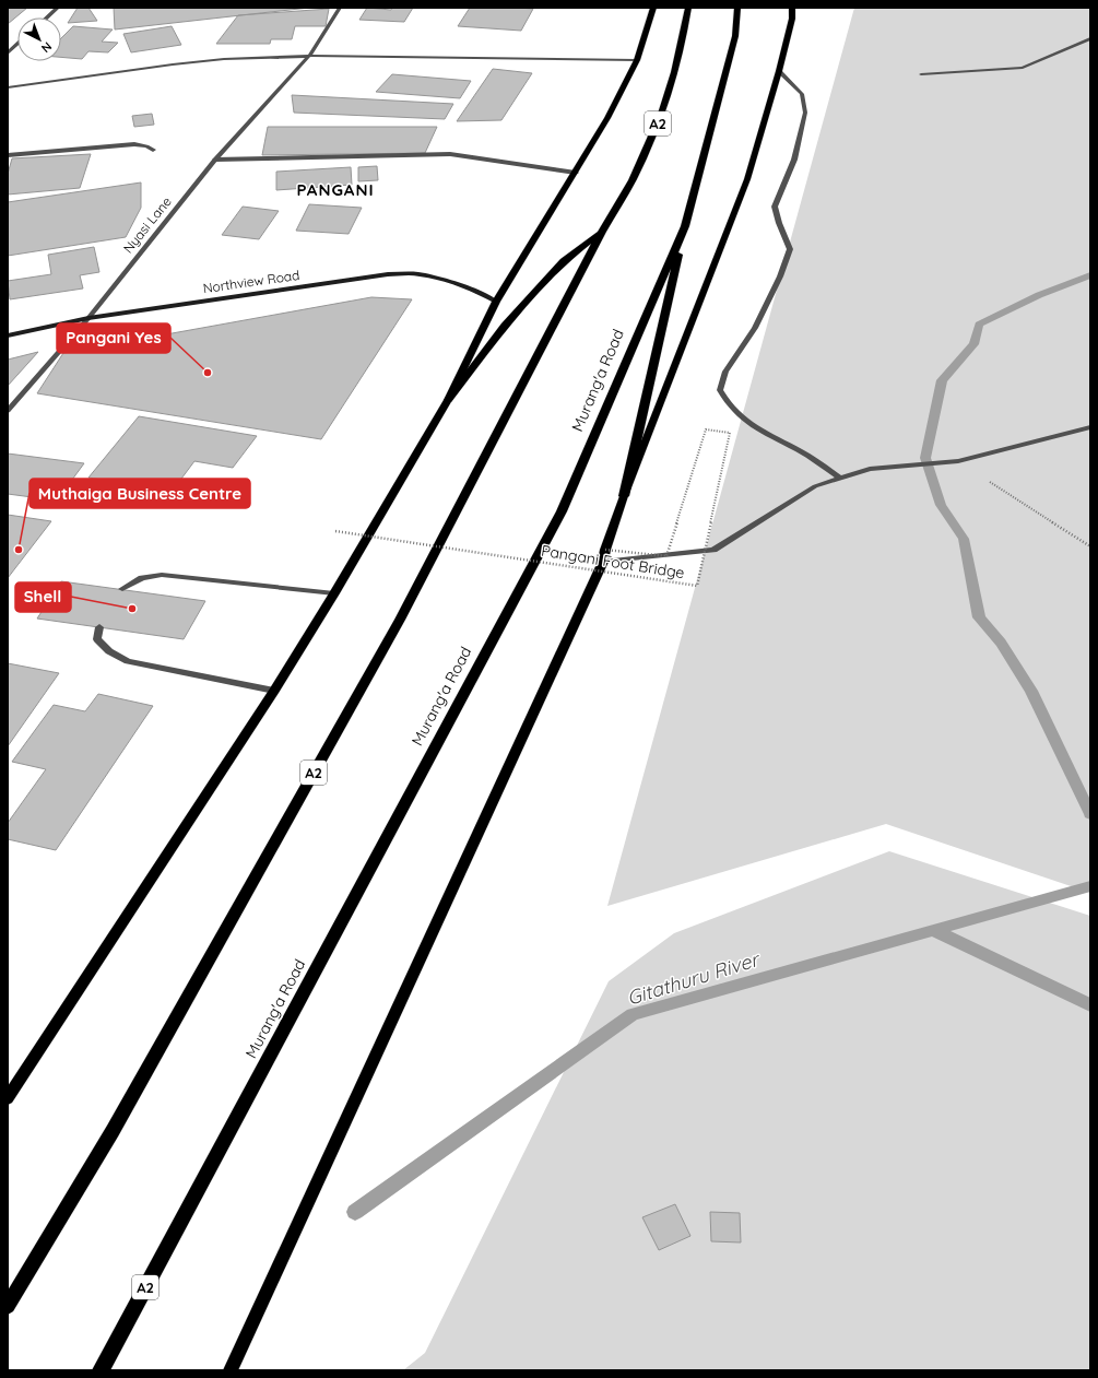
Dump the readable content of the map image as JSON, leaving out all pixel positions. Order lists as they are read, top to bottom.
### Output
{
  "streets": {
    "highway": ["A2", "Murang'a Road"],
    "main road": ["Northview Road"],
    "street": ["Nyasi Lane"],
    "path": ["Pangani Foot Bridge"]
  },
  "crossings": [
    ["Nyasi Lane", "Northview Road"]
  ],
  "districts": ["PANGANI"],
  "water": ["Gitathuru River"],
  "places": ["Pangani Yes", "Muthaiga Business Centre", "Shell"],
  "north": "bottom right"
}
